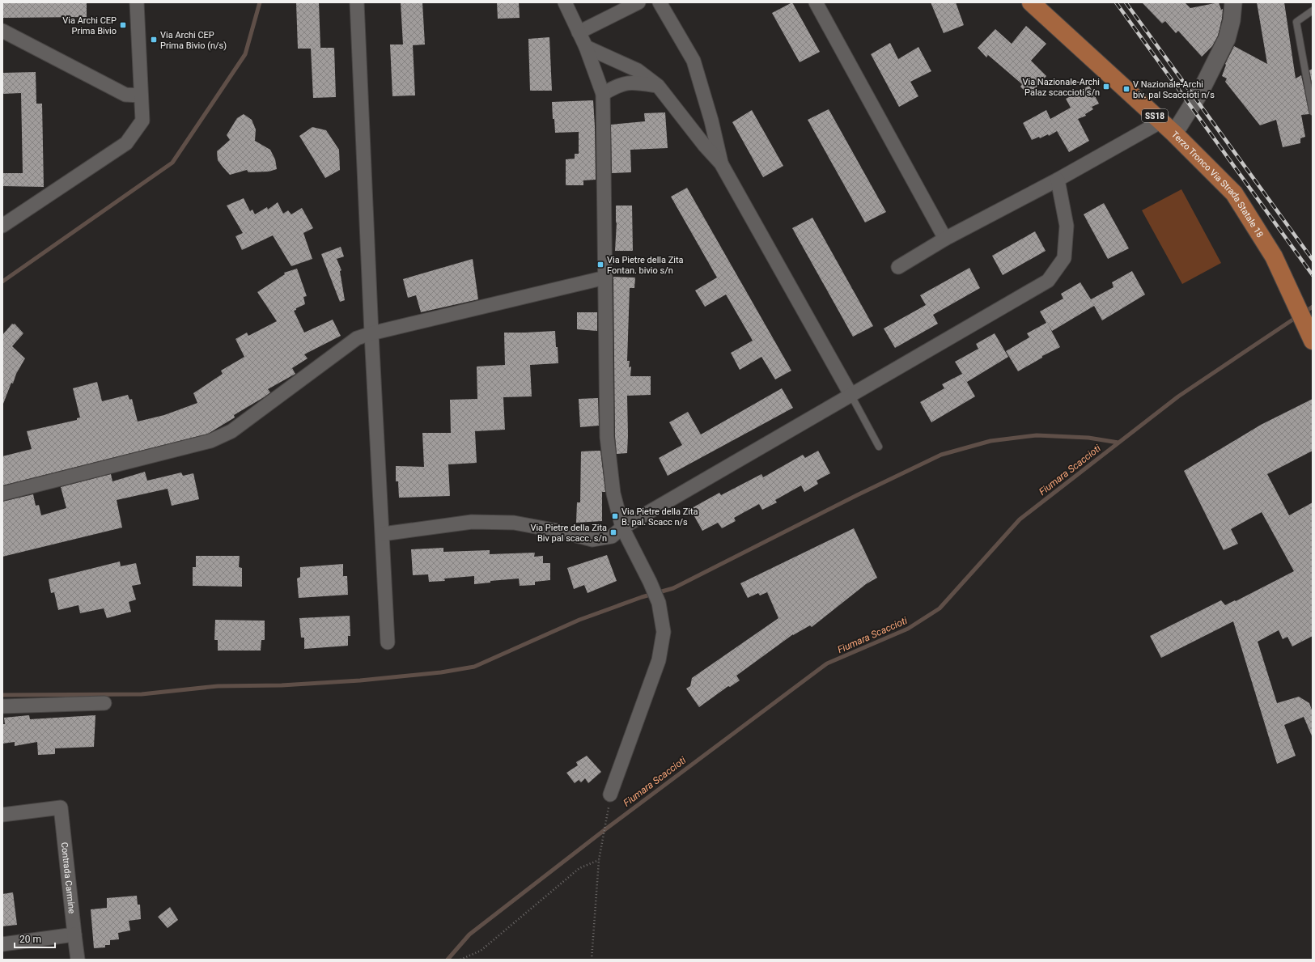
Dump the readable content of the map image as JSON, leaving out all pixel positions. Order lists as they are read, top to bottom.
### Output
{
  "streets": {
    "main road": ["SS18", "Terzo Tronco Via Strada Statale 18"],
    "street": ["Contrada Carmine"]
  },
  "water": ["Fiumara Scaccioti"],
  "places": {
    "transit": [
      "Via Archi CEP Prima Bivio",
      "Via Archi CEP Prima Bivio (n/s)",
      "Via Nazionale-Archi Palaz scaccioti s/n",
      "V Nazionale-Archi biv. pal Scaccioti n/s",
      "Via Pietre della Zita Fontan. bivio s/n",
      "Via Pietre della Zita B. pal. Scacc n/s",
      "Via Pietre della Zita Biv pal scacc. s/n"
    ]
  },
  "scale_bar": "20 m"
}
